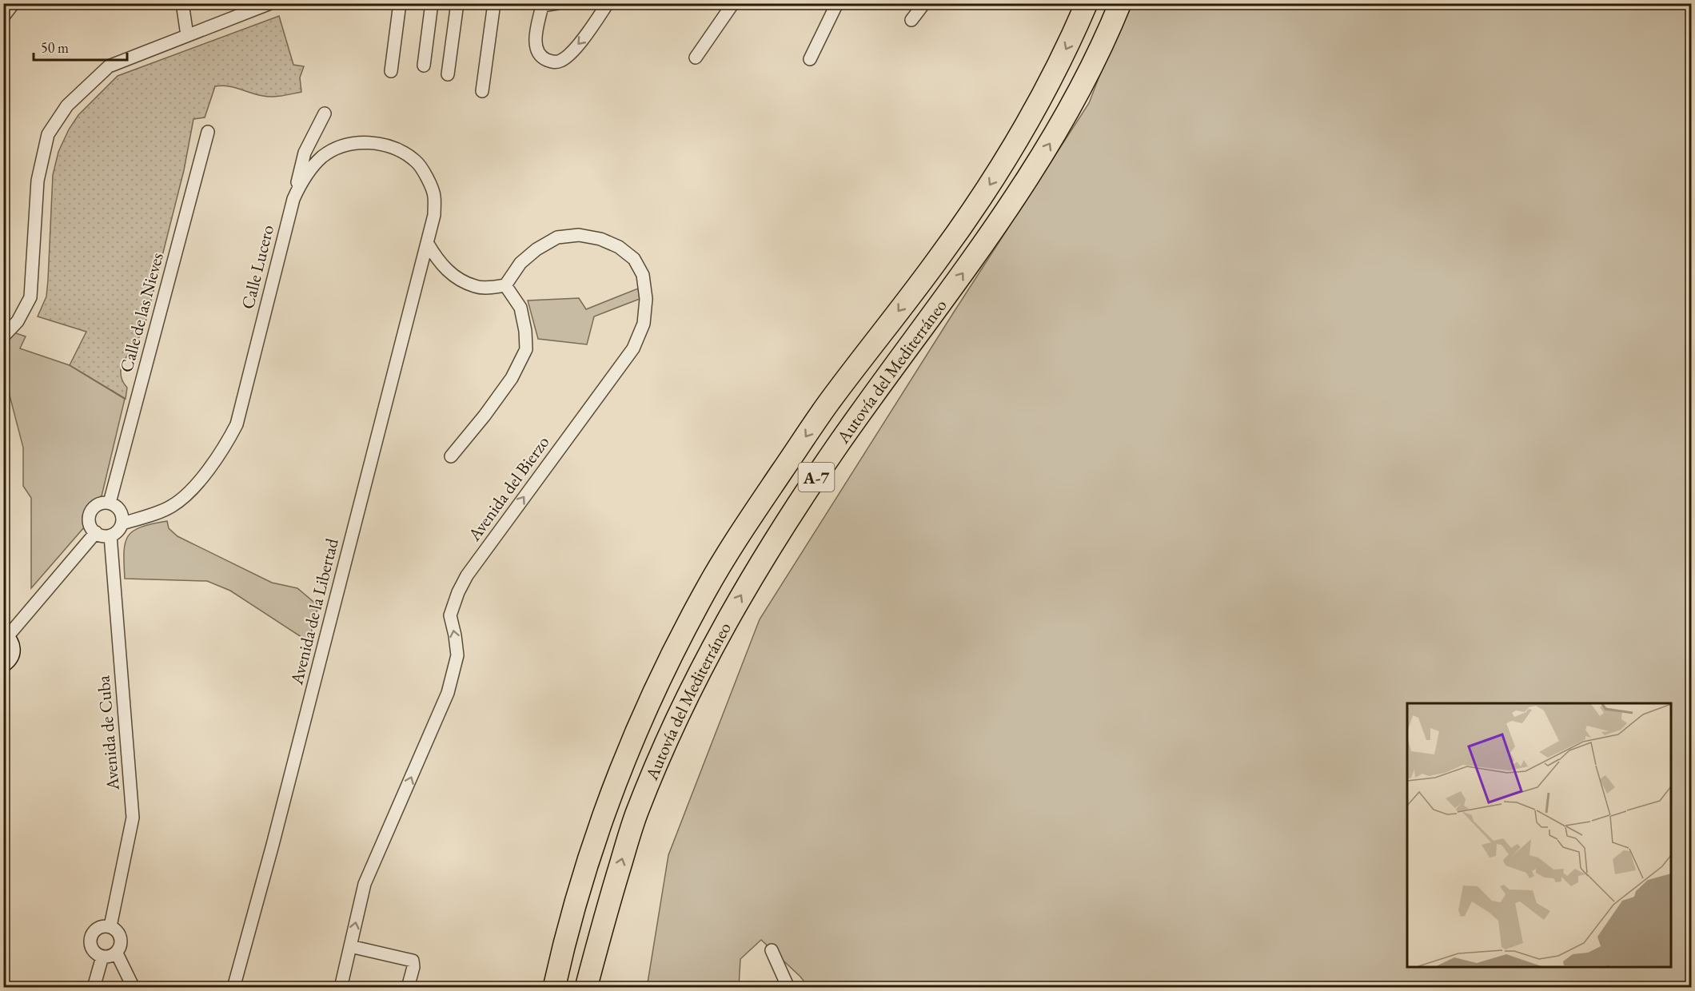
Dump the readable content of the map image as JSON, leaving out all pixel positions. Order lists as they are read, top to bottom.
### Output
{
  "streets": {
    "highway": ["Autovía del Mediterráneo", "A-7"],
    "street": [
      "Calle Lucero",
      "Calle de las Nieves",
      "Avenida del Bierzo",
      "Avenida de la Libertad",
      "Avenida de Cuba"
    ]
  },
  "crossings": [
    ["Calle Lucero", "Calle de las Nieves"],
    ["Calle Lucero", "Avenida de la Libertad"],
    ["Calle Lucero", "Avenida de Cuba"],
    ["Calle de las Nieves", "Avenida de Cuba"]
  ],
  "scale_bar": "50 m"
}
